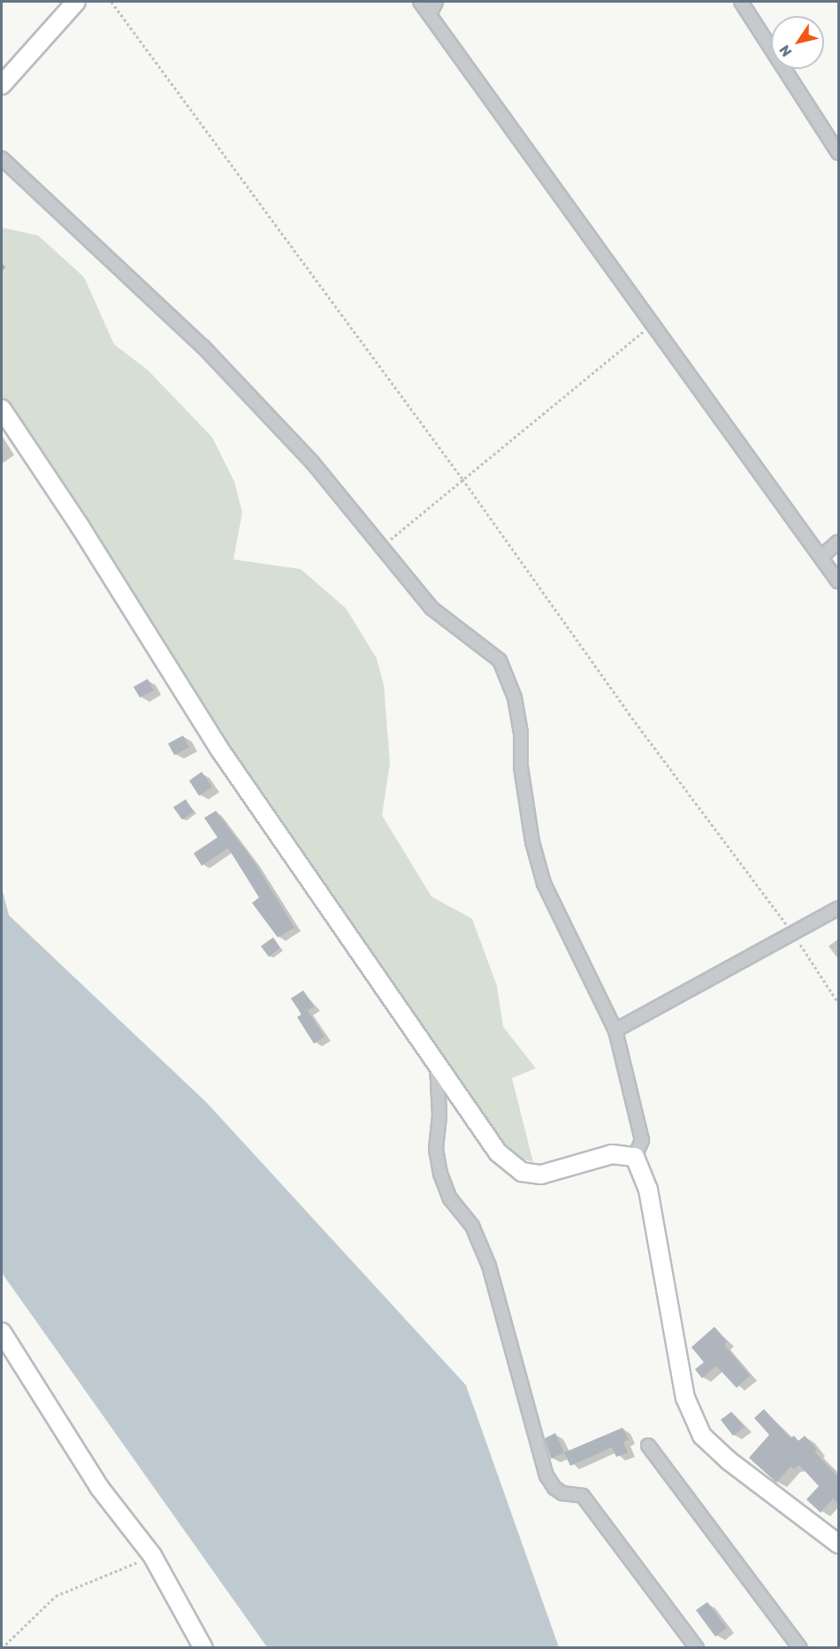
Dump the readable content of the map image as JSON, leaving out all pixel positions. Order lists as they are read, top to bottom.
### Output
{
  "north": "bottom left"
}
